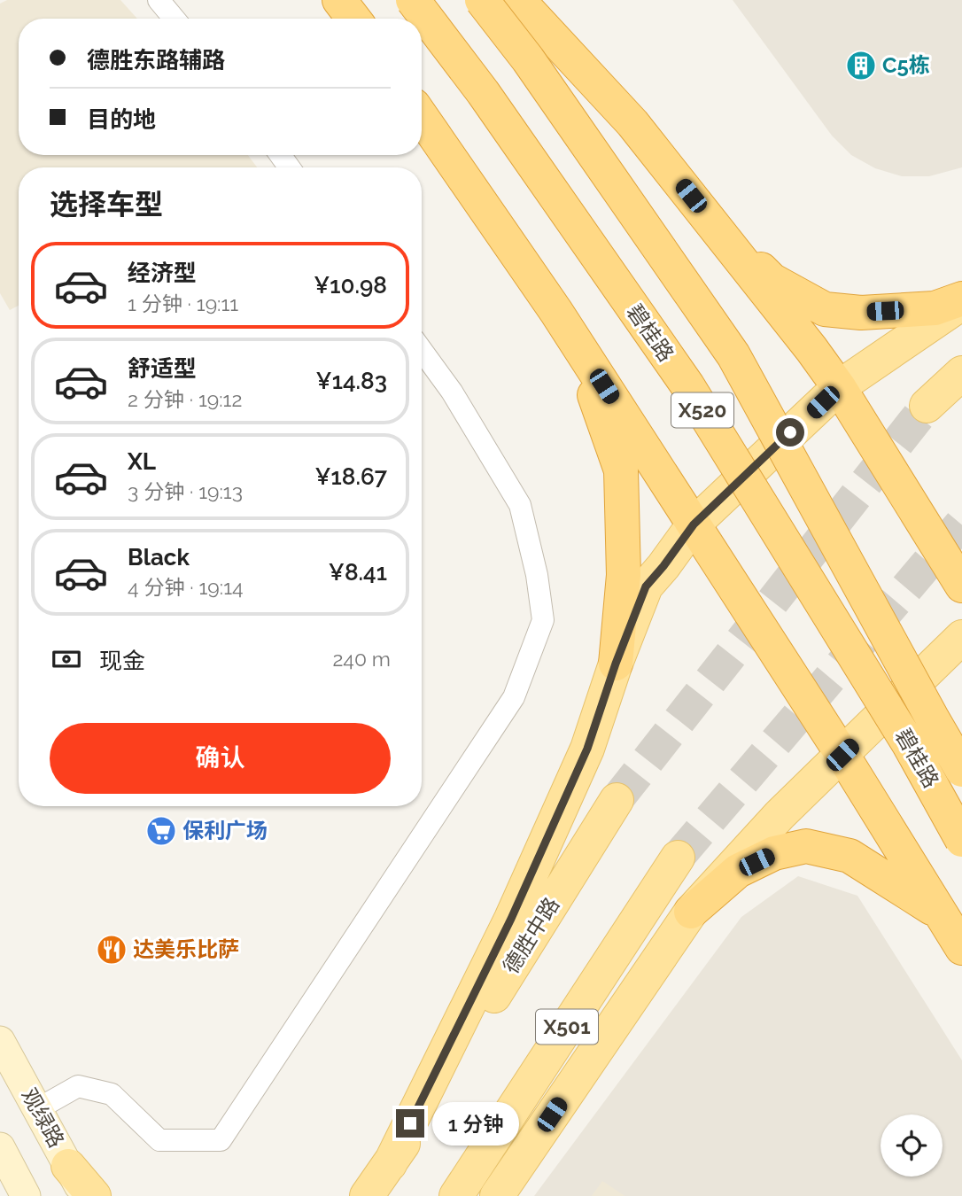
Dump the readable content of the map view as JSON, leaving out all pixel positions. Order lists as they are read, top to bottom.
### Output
{
  "streets": {
    "highway": ["碧桂路", "X520"],
    "main road": ["德胜中路", "X501", "观绿路"]
  },
  "places": {
    "building": ["C5栋"],
    "supermarket": ["保利广场"],
    "restaurant": ["达美乐比萨"]
  },
  "page": {
    "banner": ["德胜东路辅路", "目的地"],
    "heading": "选择车型",
    "list": [
      {
        "name": "经济型",
        "note": "1 分钟 · 19:11",
        "value": "¥10.98"
      },
      {
        "name": "舒适型",
        "note": "2 分钟 · 19:12",
        "value": "¥14.83"
      },
      {
        "name": "XL",
        "note": "3 分钟 · 19:13",
        "value": "¥18.67"
      },
      {
        "name": "Black",
        "note": "4 分钟 · 19:14",
        "value": "¥8.41"
      }
    ],
    "pay": ["现金", "240 m"],
    "buttons": "确认",
    "bubble": "1 分钟"
  }
}
